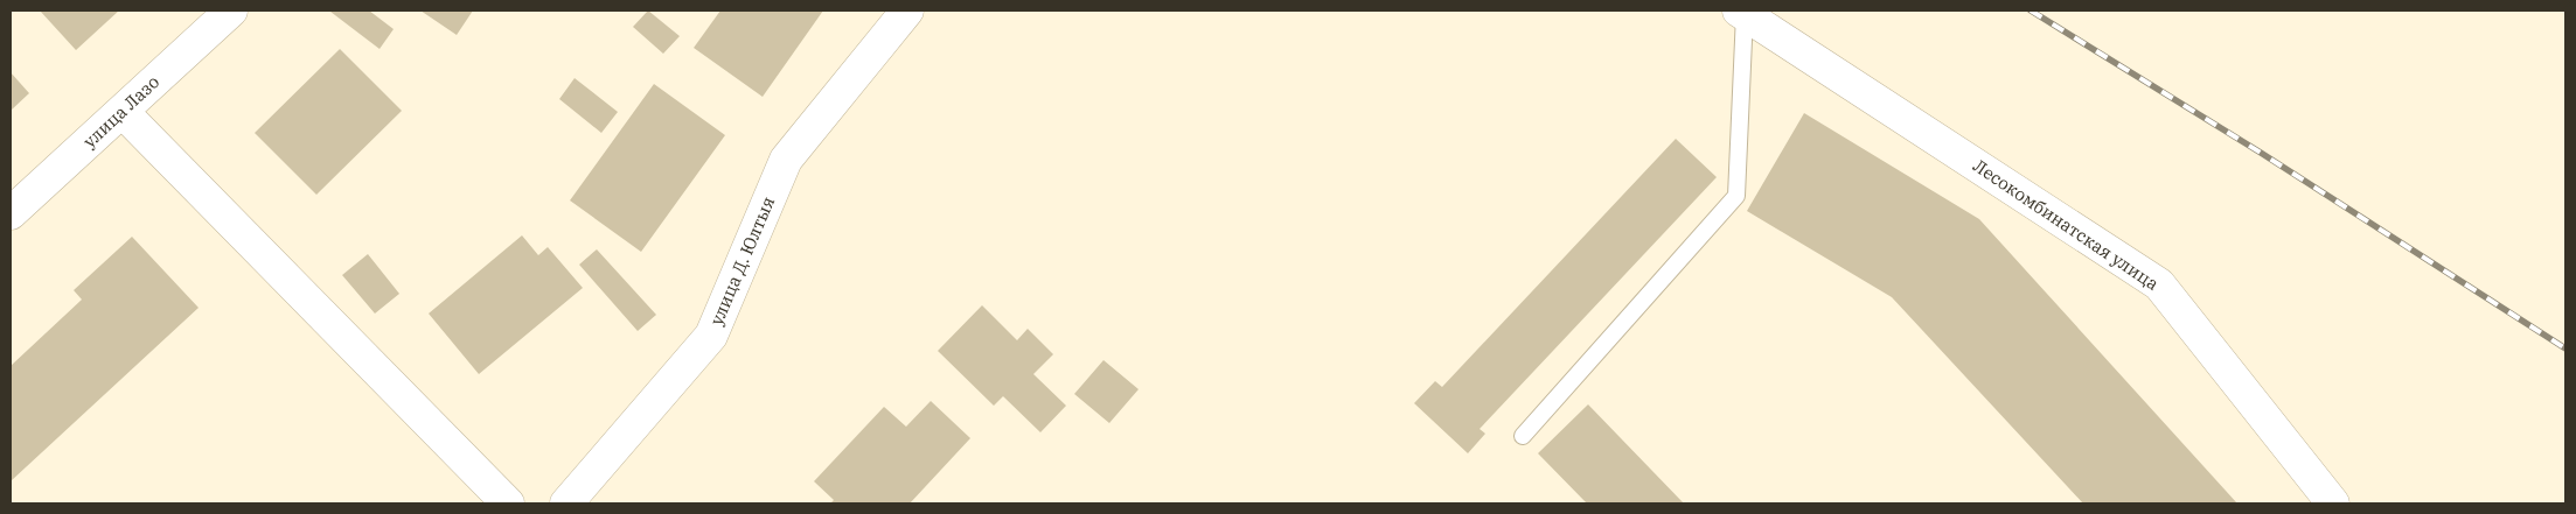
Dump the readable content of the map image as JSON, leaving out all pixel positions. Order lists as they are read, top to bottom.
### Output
{
  "streets": {
    "street": ["улица Лазо", "Лесокомбинатская улица", "улица Д. Юлтыя"]
  }
}
